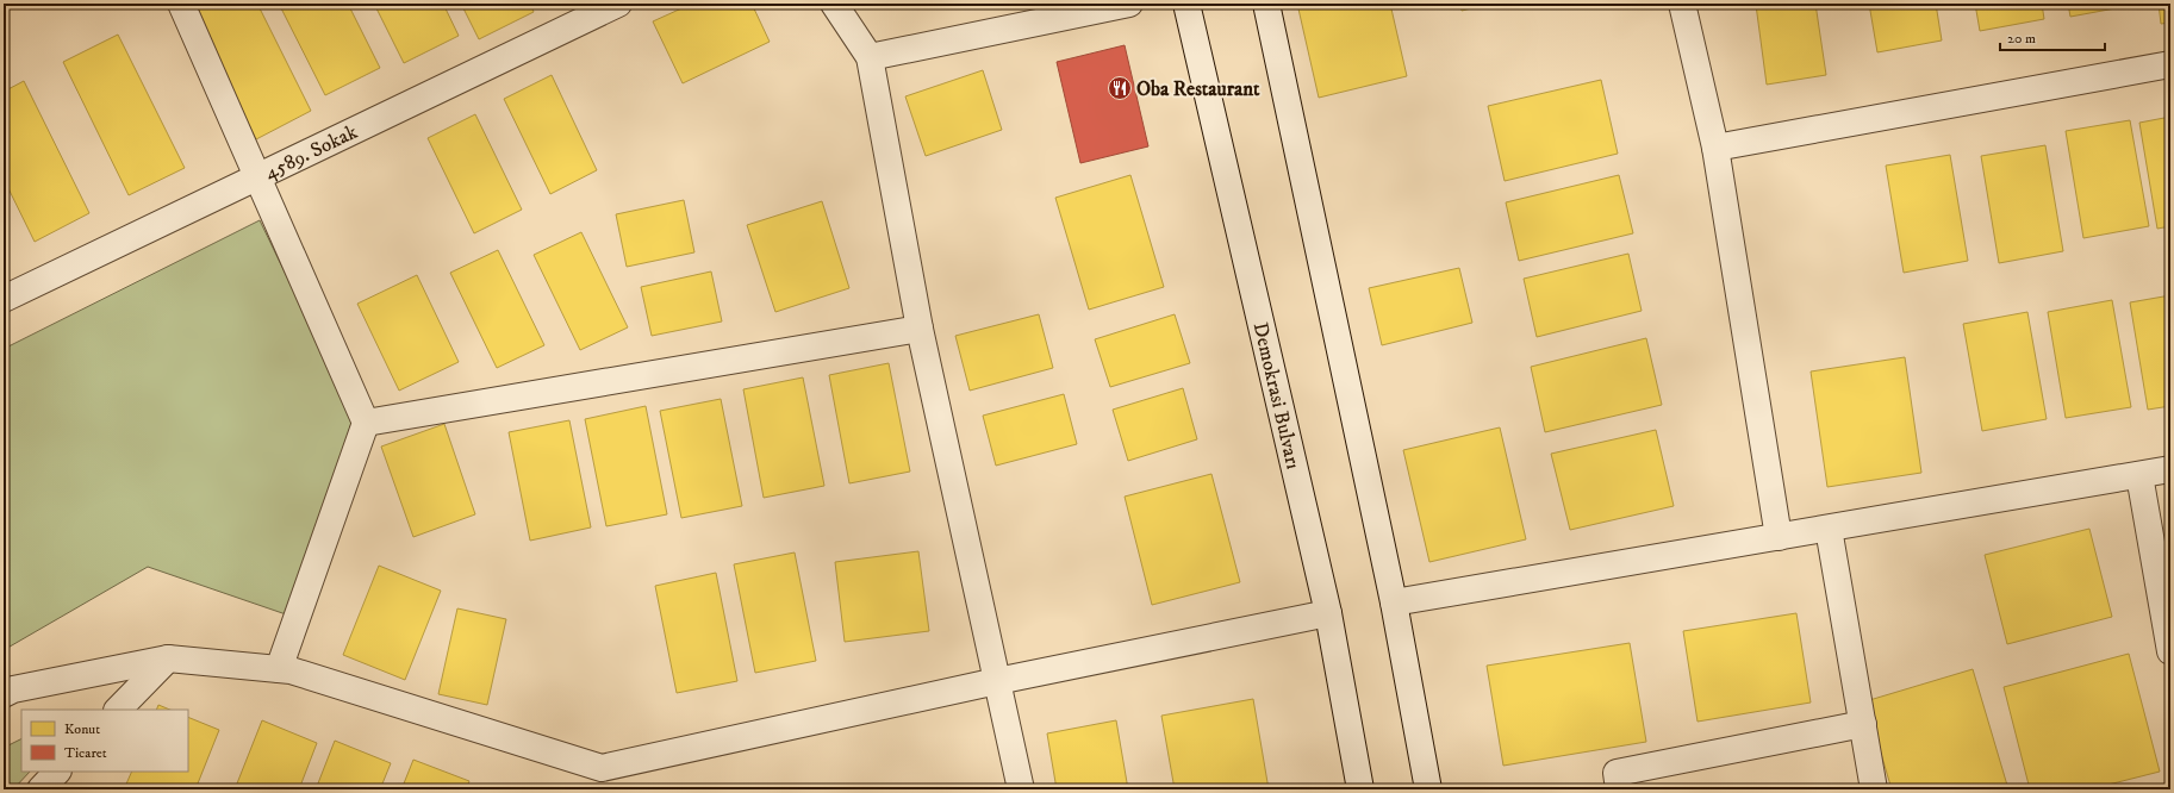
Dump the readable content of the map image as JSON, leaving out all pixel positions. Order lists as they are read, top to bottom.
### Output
{
  "streets": {
    "street": ["4589. Sokak", "Demokrasi Bulvarı"]
  },
  "places": {
    "restaurant": ["Oba Restaurant"]
  },
  "legend": ["Konut", "Ticaret"],
  "scale_bar": "20 m"
}
